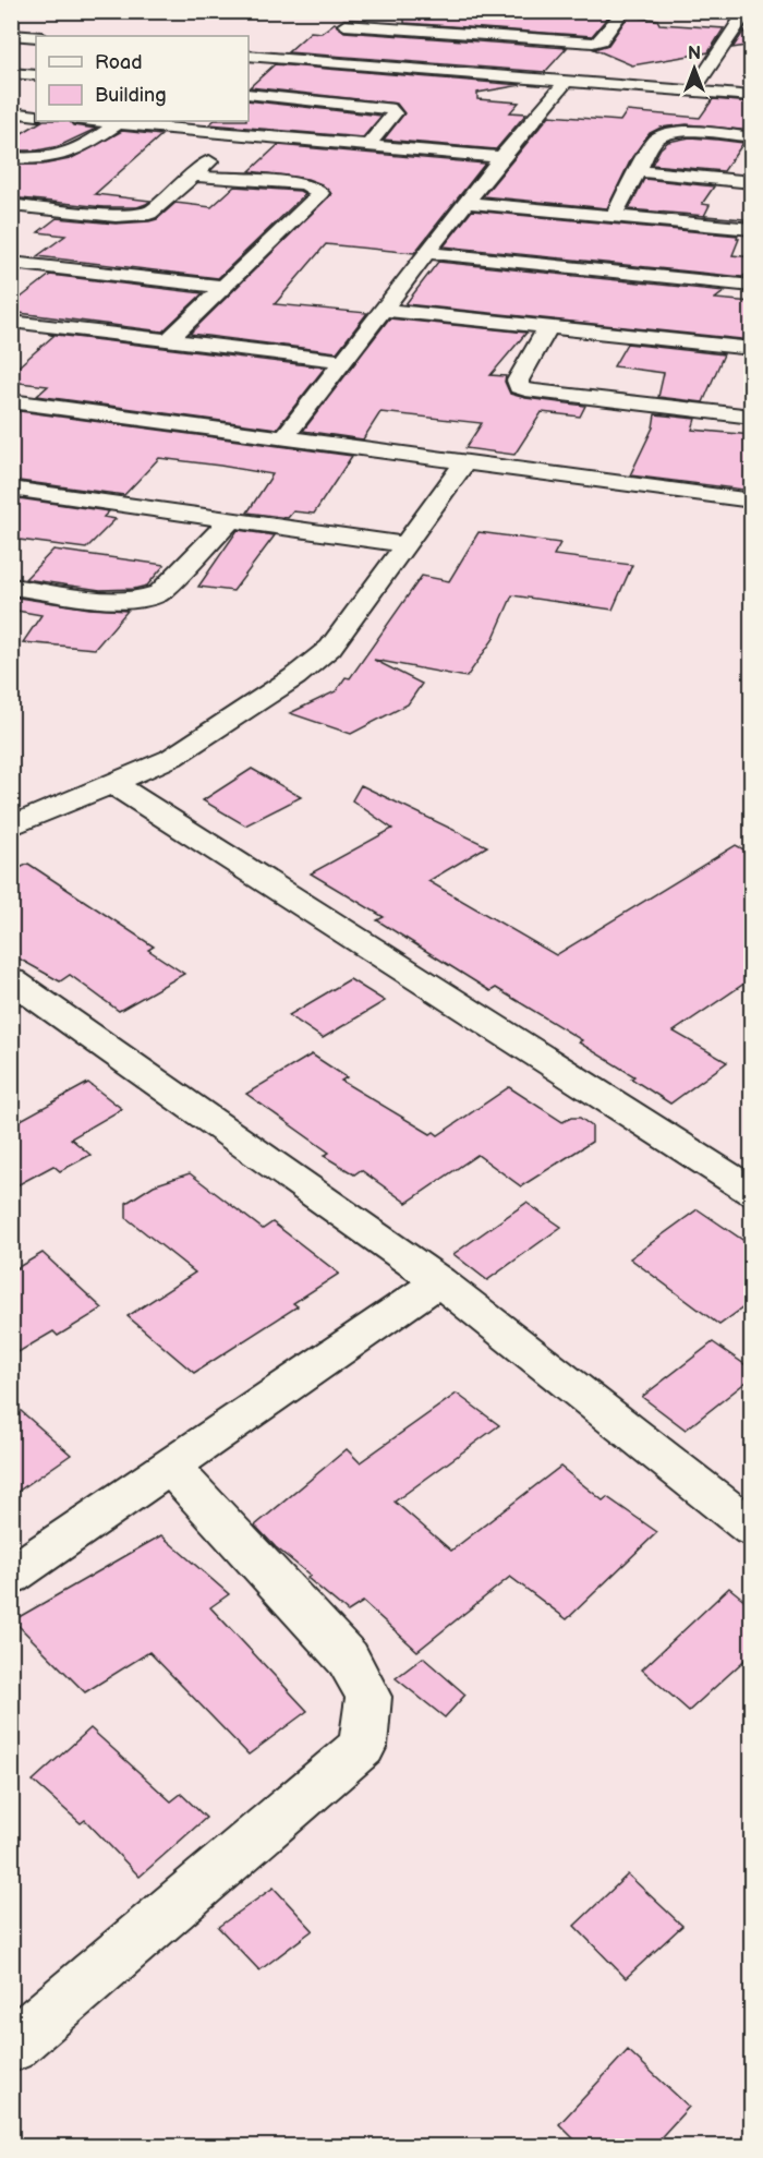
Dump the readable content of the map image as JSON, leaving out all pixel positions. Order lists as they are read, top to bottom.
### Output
{
  "legend": ["Road", "Building"],
  "north": "top"
}
